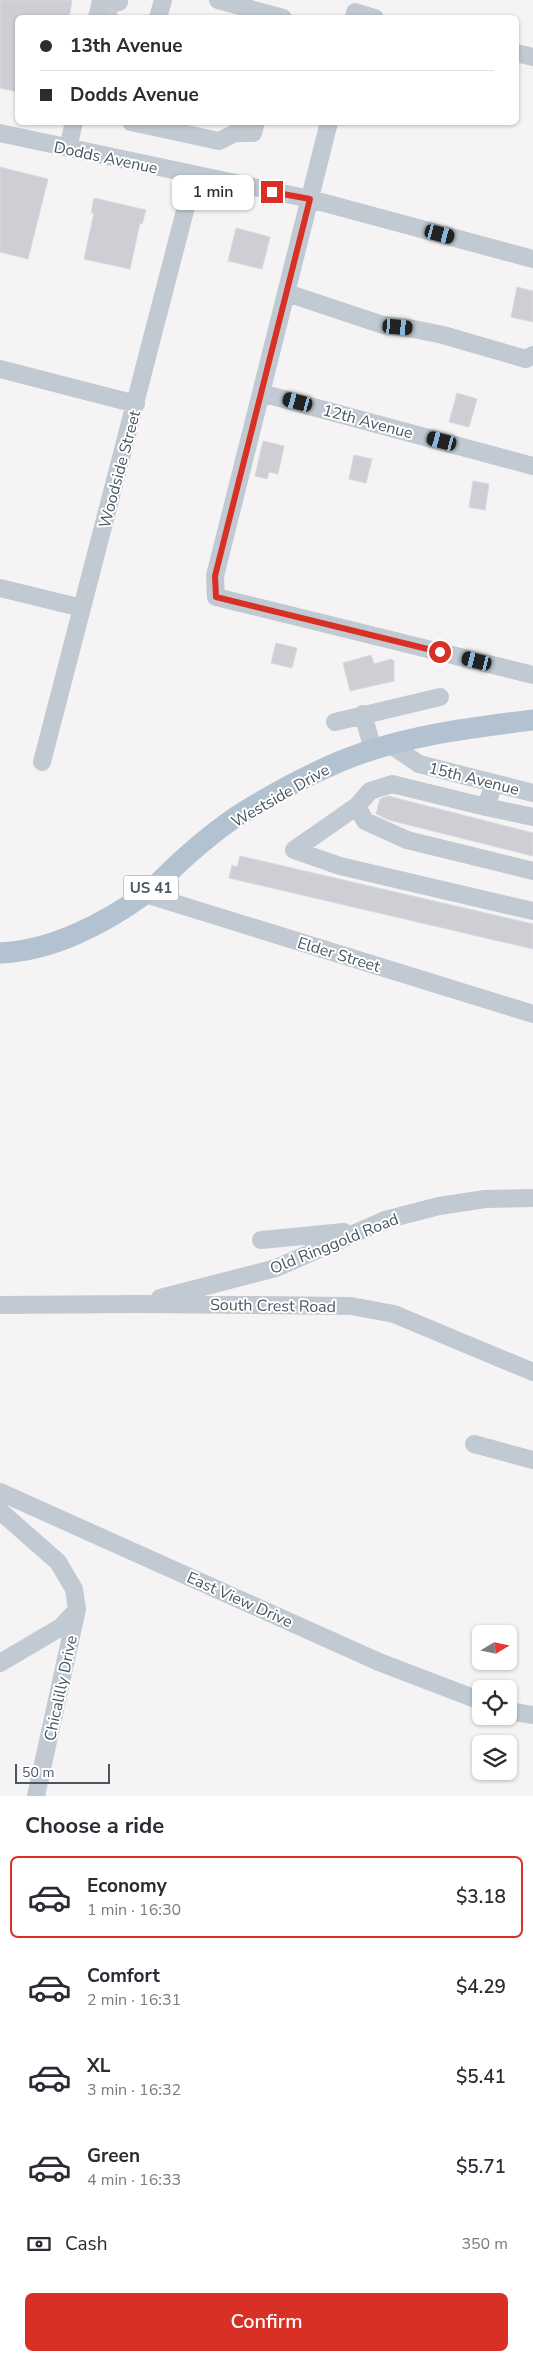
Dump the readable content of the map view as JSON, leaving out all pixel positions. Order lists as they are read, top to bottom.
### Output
{
  "streets": {
    "main road": ["Westside Drive", "US 41"],
    "street": [
      "Dodds Avenue",
      "12th Avenue",
      "Woodside Street",
      "15th Avenue",
      "Elder Street",
      "Old Ringgold Road",
      "South Crest Road",
      "East View Drive",
      "Chicalilly Drive"
    ]
  },
  "crossings": [
    ["Dodds Avenue", "Woodside Street"],
    ["15th Avenue", "Westside Drive"],
    ["Westside Drive", "Elder Street"],
    ["Old Ringgold Road", "South Crest Road"]
  ],
  "scale_bar": "50 m",
  "north": "right",
  "page": {
    "banner": ["13th Avenue", "Dodds Avenue"],
    "bubble": "1 min",
    "scale": "50 m",
    "heading": "Choose a ride",
    "list": [
      {
        "name": "Economy",
        "note": "1 min · 16:30",
        "value": "$3.18"
      },
      {
        "name": "Comfort",
        "note": "2 min · 16:31",
        "value": "$4.29"
      },
      {
        "name": "XL",
        "note": "3 min · 16:32",
        "value": "$5.41"
      },
      {
        "name": "Green",
        "note": "4 min · 16:33",
        "value": "$5.71"
      }
    ],
    "pay": ["Cash", "350 m"],
    "buttons": "Confirm"
  }
}
